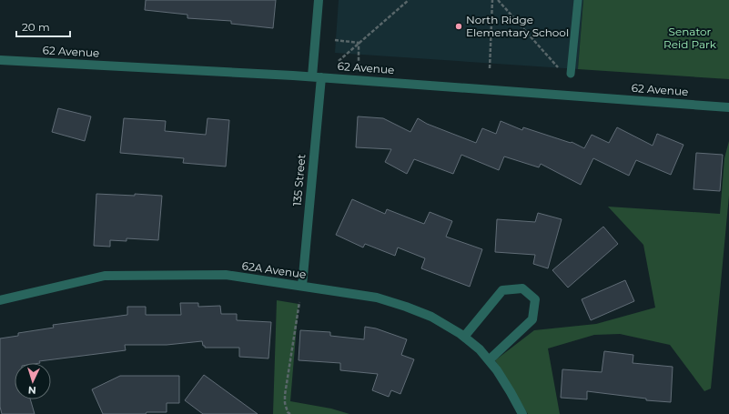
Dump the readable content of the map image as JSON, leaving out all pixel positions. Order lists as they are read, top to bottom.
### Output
{
  "streets": {
    "street": ["62 Avenue", "135 Street", "62A Avenue"]
  },
  "crossings": [
    ["62 Avenue", "135 Street"],
    ["135 Street", "62A Avenue"]
  ],
  "parks": ["Senator Reid Park"],
  "places": ["North Ridge Elementary School"],
  "scale_bar": "20 m",
  "north": "bottom"
}
